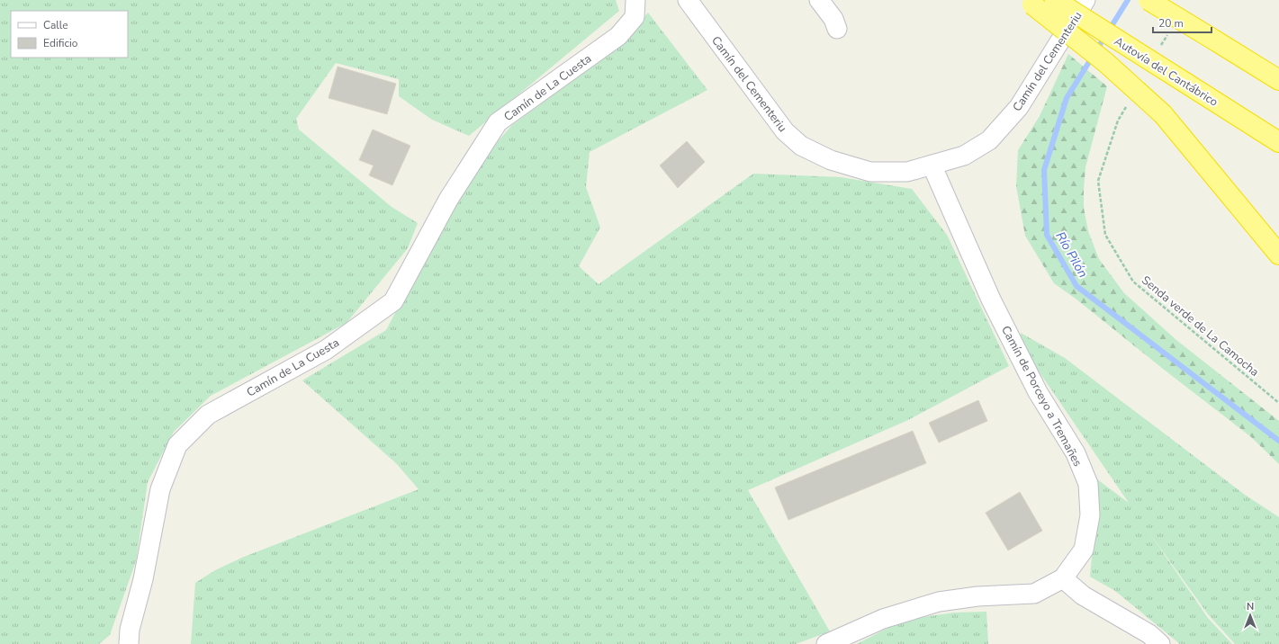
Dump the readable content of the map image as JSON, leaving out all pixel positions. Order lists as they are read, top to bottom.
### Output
{
  "streets": {
    "highway": ["Autovía del Cantábrico"],
    "street": ["Camín del Cementeriu", "Camín de La Cuesta", "Camín de Porceyo a Tremañes"],
    "path": ["Senda verde de La Camocha"]
  },
  "crossings": [
    ["Camín del Cementeriu", "Camín de Porceyo a Tremañes"]
  ],
  "water": ["Río Pilón"],
  "legend": ["Calle", "Edificio"],
  "scale_bar": "20 m",
  "north": "top"
}
